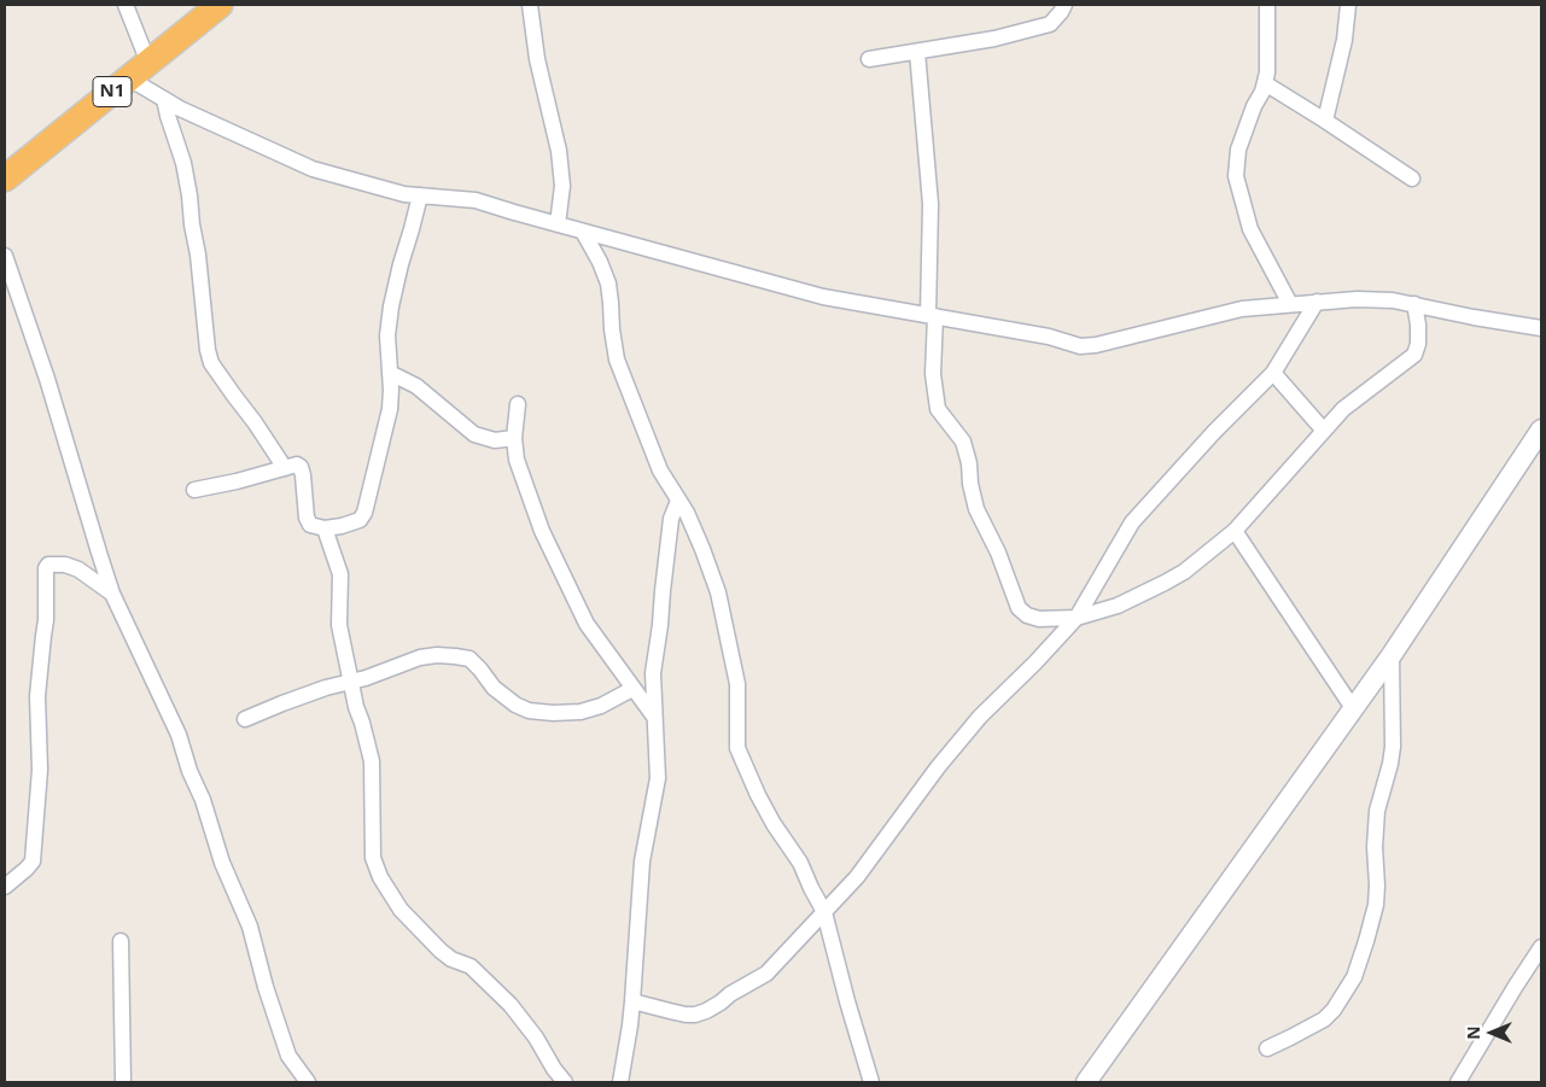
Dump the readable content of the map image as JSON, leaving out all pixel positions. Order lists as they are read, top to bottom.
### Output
{
  "streets": {
    "highway": ["N1"]
  },
  "north": "left"
}
